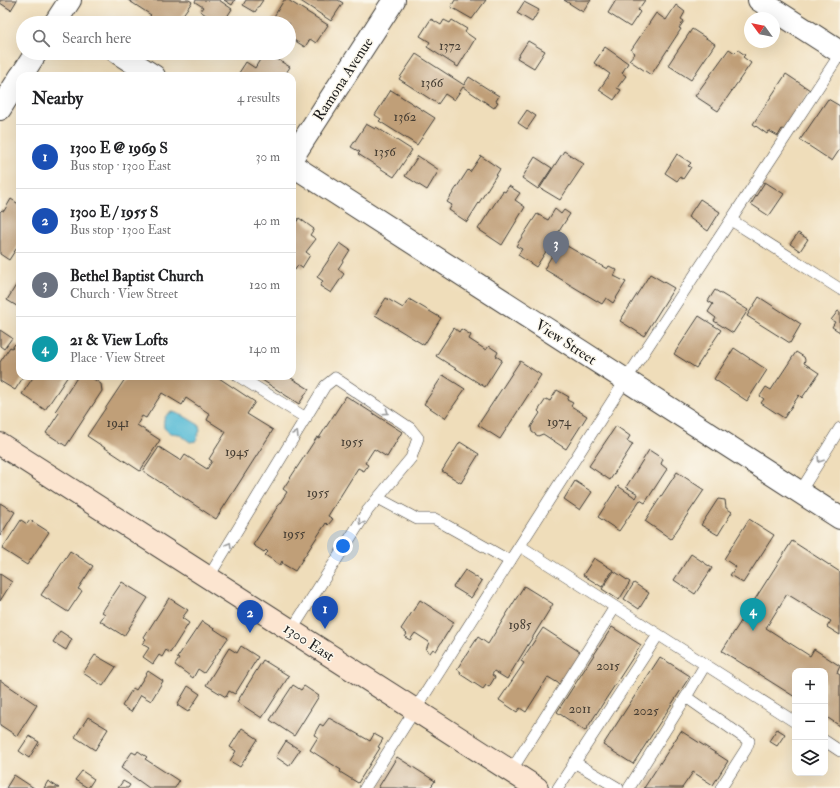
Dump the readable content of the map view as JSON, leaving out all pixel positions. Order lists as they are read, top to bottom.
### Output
{
  "streets": {
    "main road": ["1300 East"],
    "street": ["Ramona Avenue", "View Street"]
  },
  "house_numbers": [
    "1372",
    "1366",
    "1362",
    "1356",
    "1974",
    "1941",
    "1955",
    "1945",
    "1955",
    "1955",
    "1985",
    "2015",
    "2011",
    "2025"
  ],
  "north": "top left",
  "page": {
    "search": "Search here",
    "heading": ["Nearby", "4 results"],
    "list": [
      {
        "mark": "1",
        "name": "1300 E @ 1969 S",
        "note": "Bus stop · 1300 East",
        "value": "30 m"
      },
      {
        "mark": "2",
        "name": "1300 E / 1955 S",
        "note": "Bus stop · 1300 East",
        "value": "40 m"
      },
      {
        "mark": "3",
        "name": "Bethel Baptist Church",
        "note": "Church · View Street",
        "value": "120 m"
      },
      {
        "mark": "4",
        "name": "21 & View Lofts",
        "note": "Place · View Street",
        "value": "140 m"
      }
    ],
    "pins": [
      "3",
      "1",
      "4",
      "2"
    ],
    "map_buttons": ["+", "−"]
  }
}
